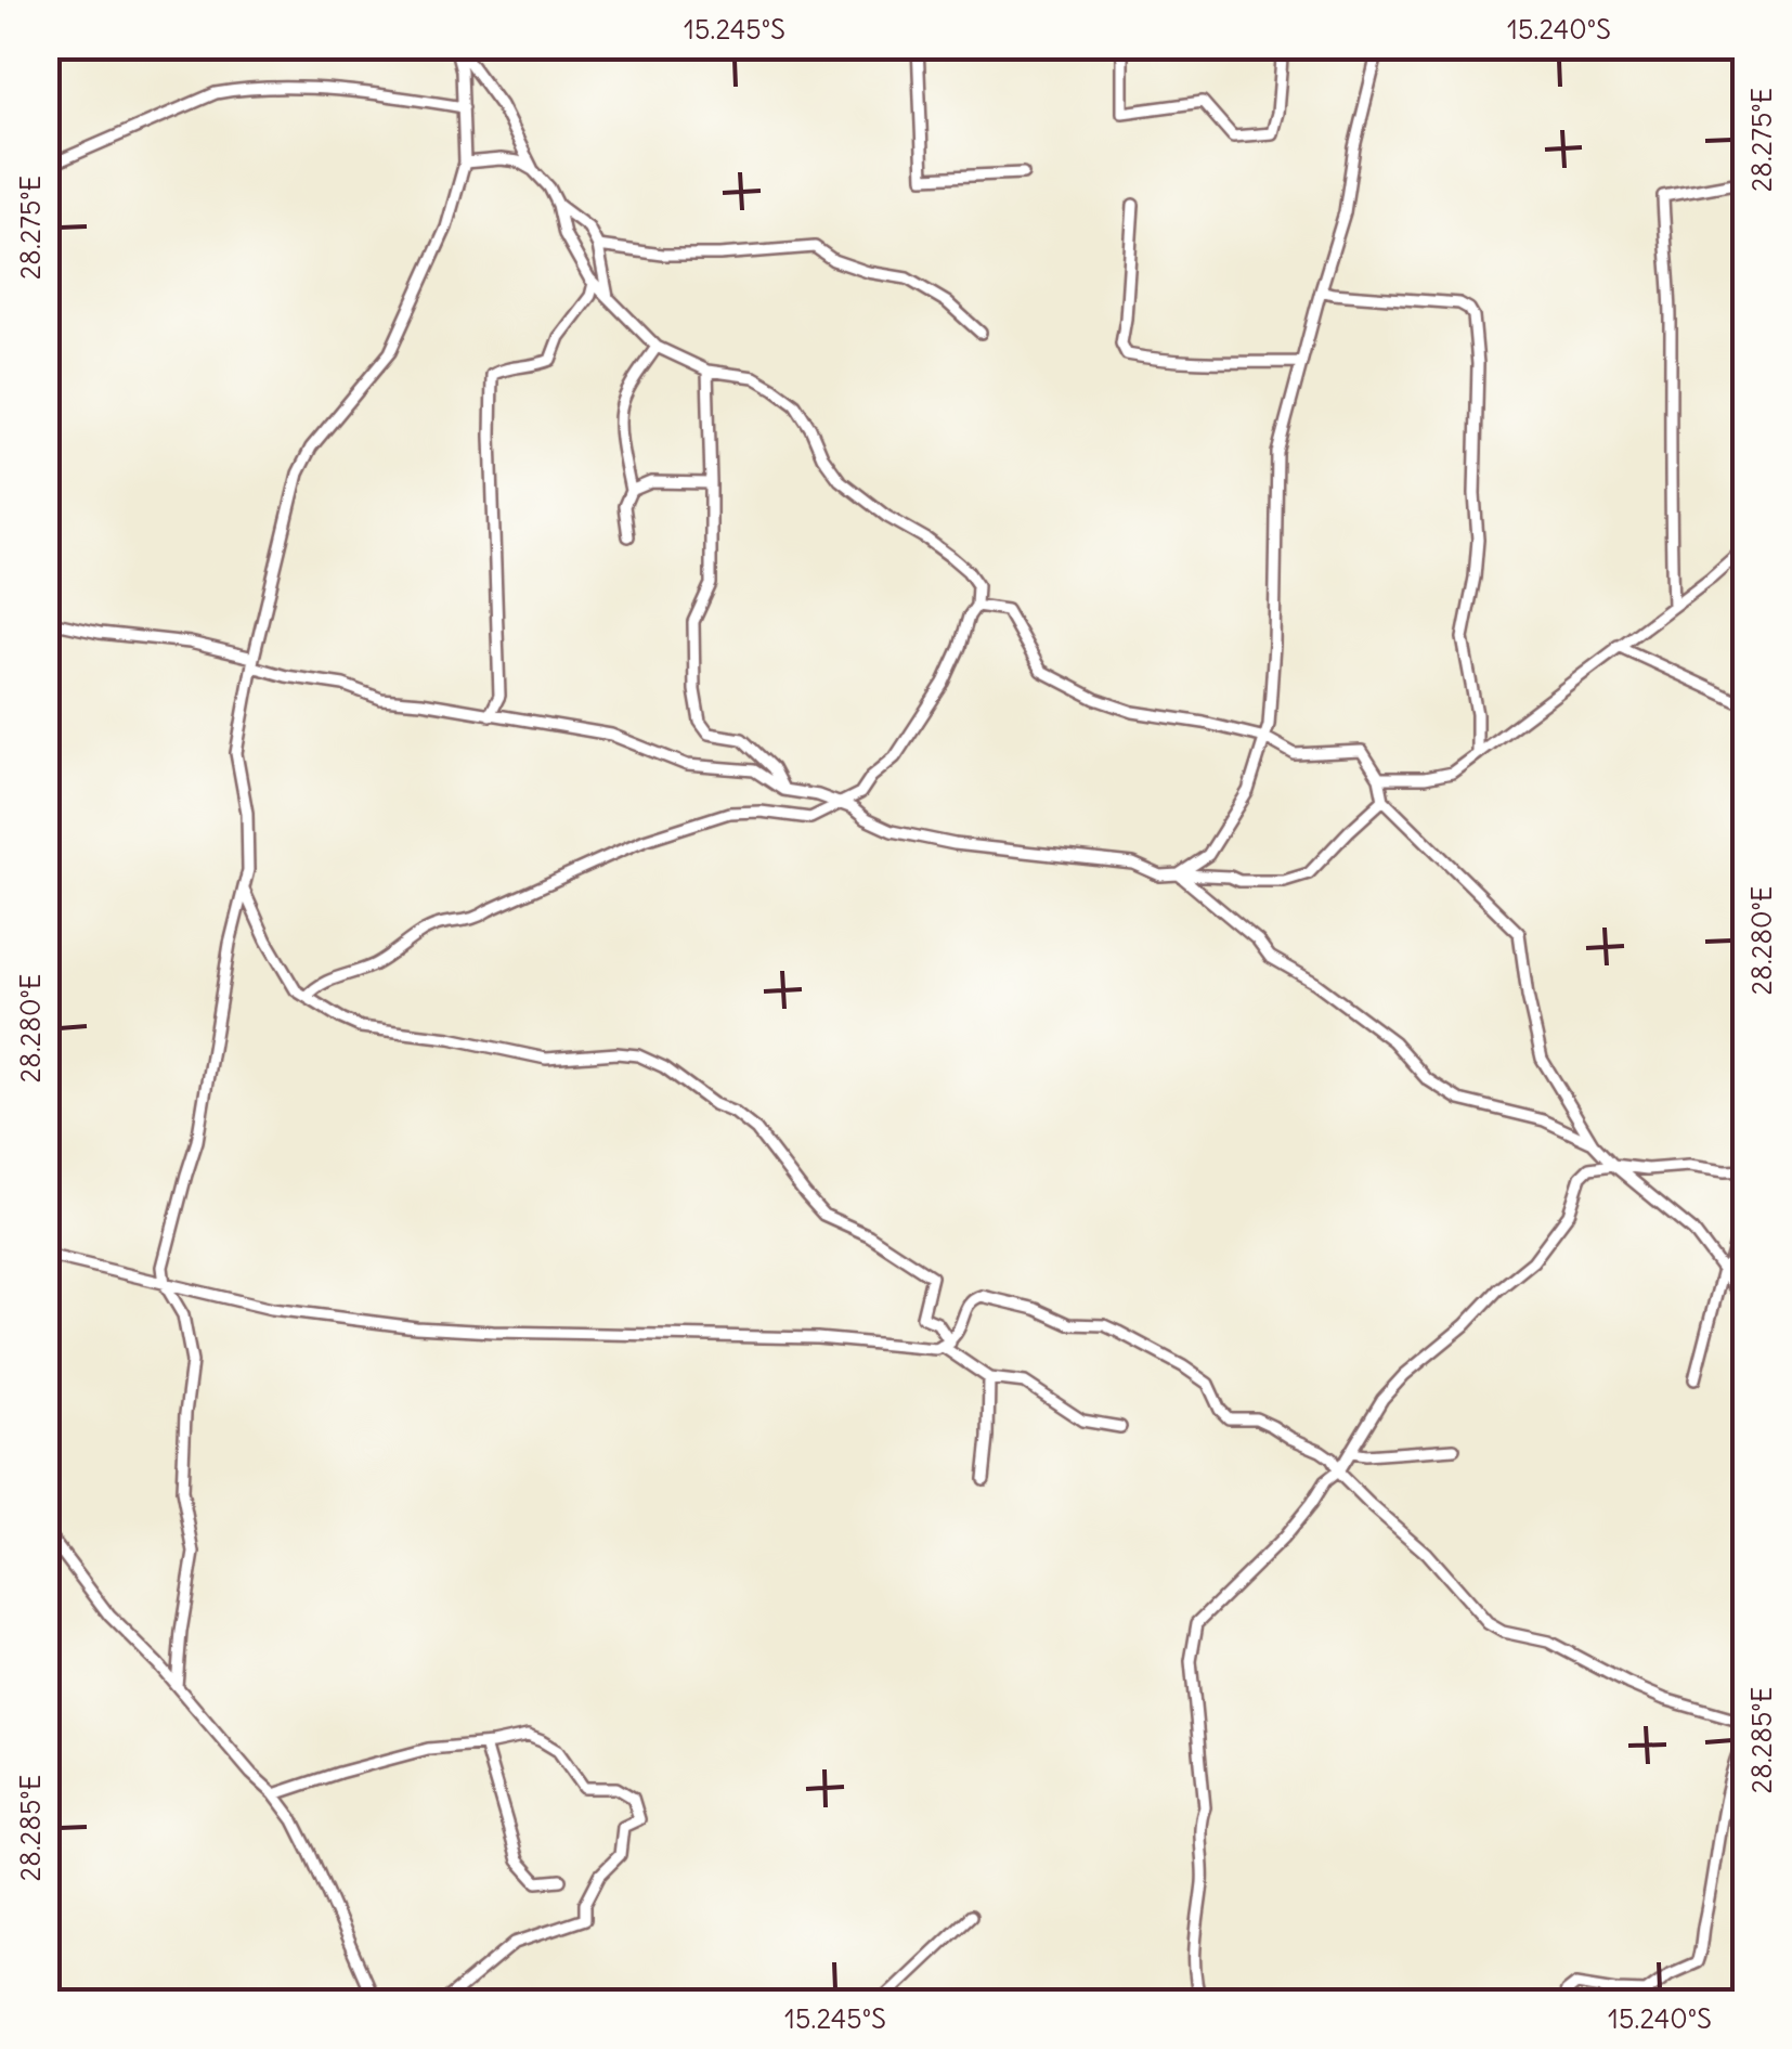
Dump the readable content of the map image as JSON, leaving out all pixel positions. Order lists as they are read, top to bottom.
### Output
{
  "coordinates": [
    "15.245°S",
    "15.240°S",
    "28.275°E",
    "28.280°E",
    "28.285°E"
  ]
}
